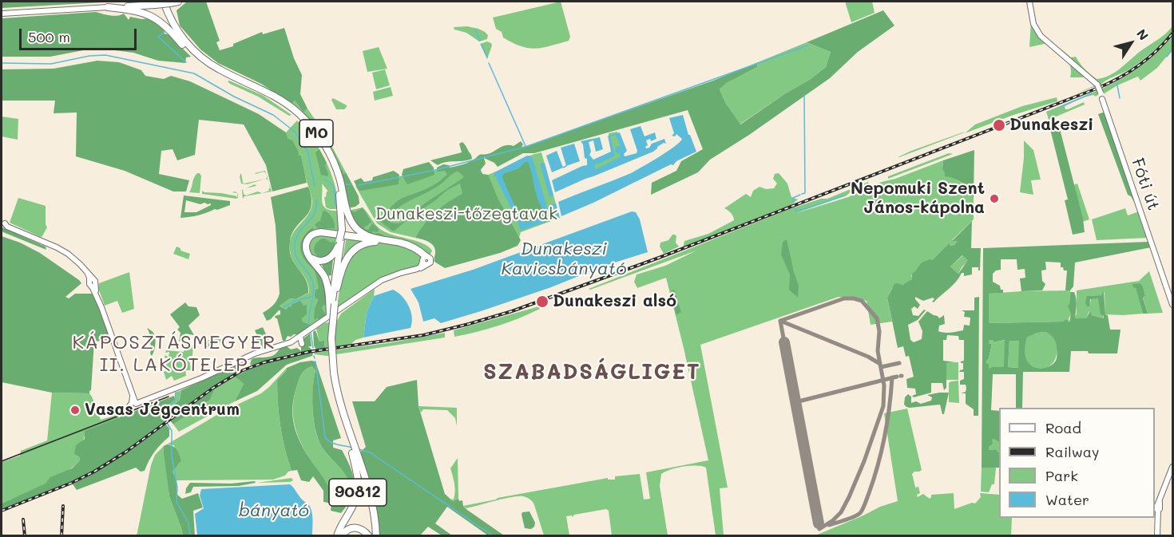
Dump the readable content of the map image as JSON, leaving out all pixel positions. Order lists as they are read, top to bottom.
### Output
{
  "streets": {
    "highway": ["M0", "90812"],
    "main road": ["Fóti út"]
  },
  "districts": ["KÁPOSZTÁSMEGYER II. LAKÓTELEP", "SZABADSÁGLIGET"],
  "water": ["Dunakeszi Kavicsbányató", "bányató"],
  "parks": ["Dunakeszi-tőzegtavak"],
  "places": [
    "Dunakeszi",
    "Nepomuki Szent János-kápolna",
    "Dunakeszi alsó",
    "Vasas Jégcentrum"
  ],
  "legend": [
    "Road",
    "Railway",
    "Park",
    "Water"
  ],
  "scale_bar": "500 m",
  "north": "top right"
}
